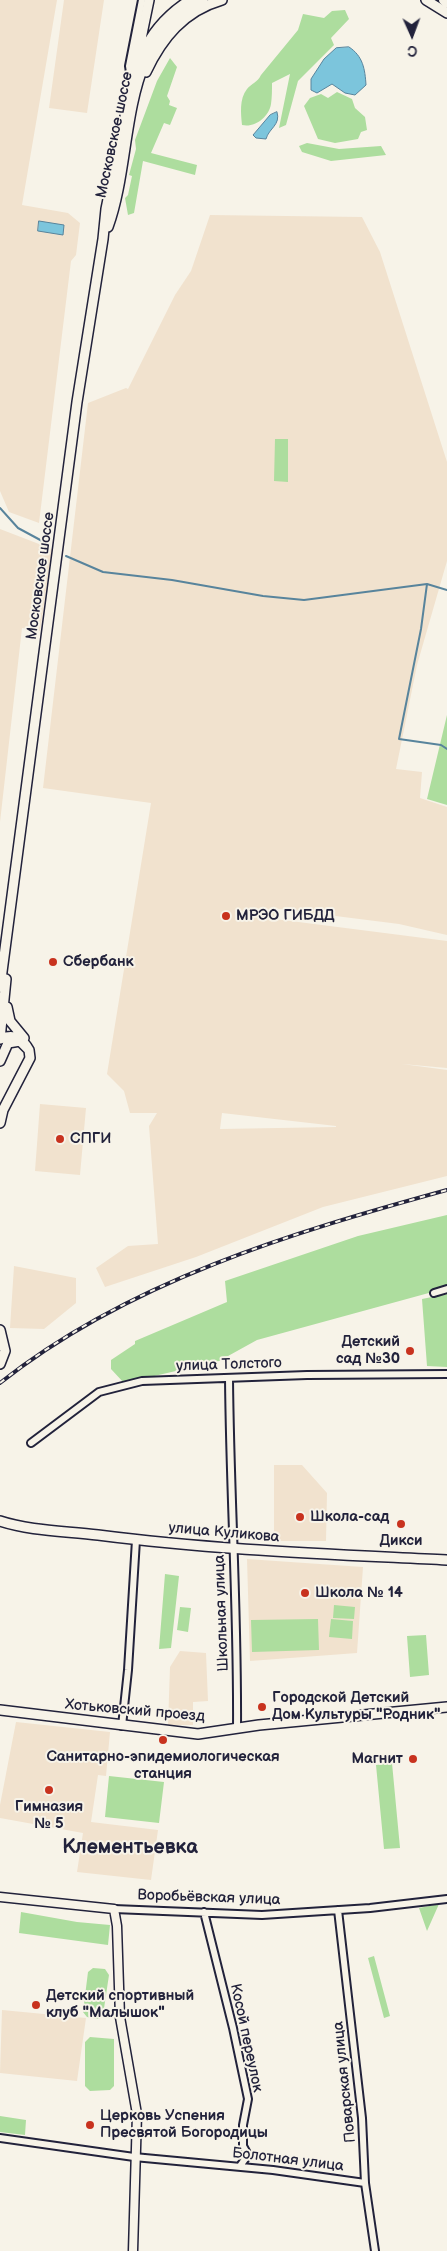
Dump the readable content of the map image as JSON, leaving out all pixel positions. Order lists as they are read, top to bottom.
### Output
{
  "streets": {
    "main road": ["Московское шоссе", "улица Куликова", "Хотьковский проезд"],
    "street": [
      "улица Толстого",
      "Школьная улица",
      "Воробьёвская улица",
      "Косой переулок",
      "Поварская улица",
      "Болотная улица"
    ]
  },
  "crossings": [
    ["улица Толстого", "Школьная улица"],
    ["улица Куликова", "Школьная улица"],
    ["Школьная улица", "Хотьковский проезд"],
    ["Воробьёвская улица", "Косой переулок"],
    ["Воробьёвская улица", "Поварская улица"],
    ["Косой переулок", "Болотная улица"],
    ["Поварская улица", "Болотная улица"]
  ],
  "districts": ["Клементьевка"],
  "places": [
    "МРЭО ГИБДД",
    "Сбербанк",
    "СПГИ",
    "Детский сад №30",
    "Школа-сад",
    "Дикси",
    "Школа № 14",
    "Городской Детский Дом Культуры \"Родник\"",
    "Санитарно-эпидемиологическая станция",
    "Магнит",
    "Гимназия № 5",
    "Детский спортивный клуб \"Малышок\"",
    "Церковь Успения Пресвятой Богородицы"
  ],
  "north": "bottom"
}
